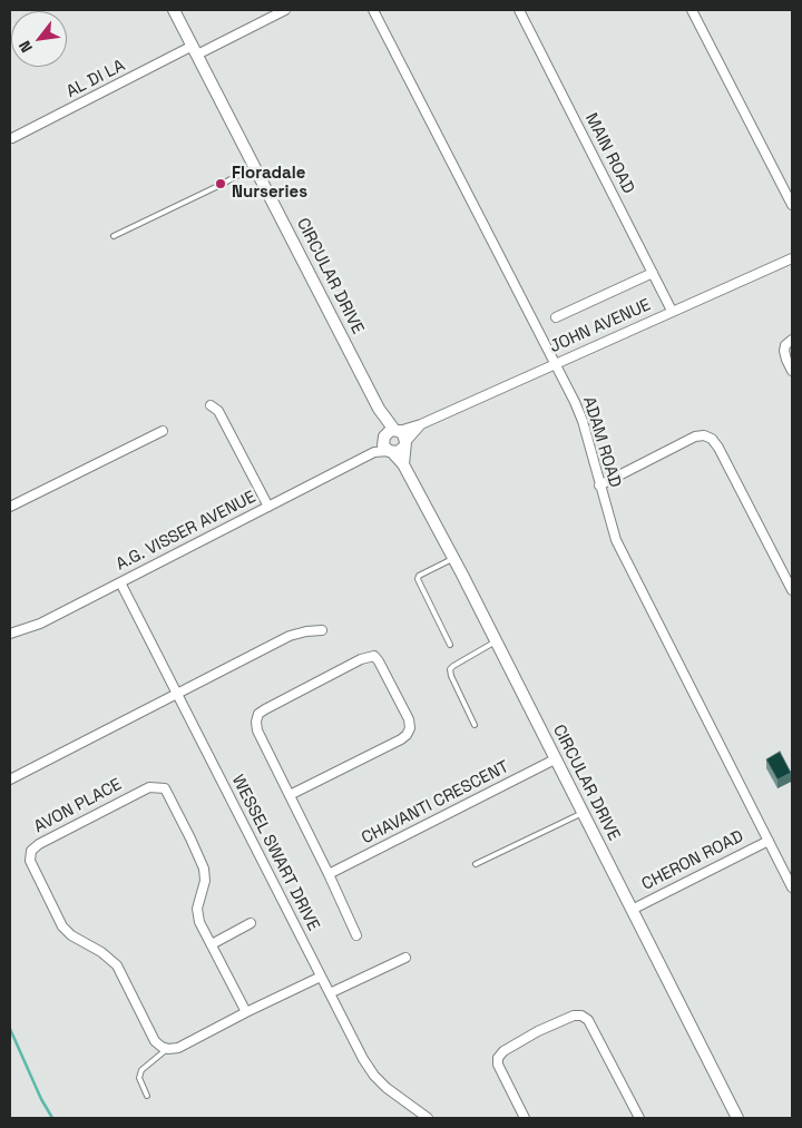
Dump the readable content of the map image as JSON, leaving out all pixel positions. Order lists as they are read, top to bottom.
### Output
{
  "streets": {
    "street": [
      "AL DI LA",
      "MAIN ROAD",
      "CIRCULAR DRIVE",
      "JOHN AVENUE",
      "ADAM ROAD",
      "A.G. VISSER AVENUE",
      "CHAVANTI CRESCENT",
      "AVON PLACE",
      "WESSEL SWART DRIVE",
      "CHERON ROAD"
    ]
  },
  "crossings": [
    ["AL DI LA", "CIRCULAR DRIVE"],
    ["MAIN ROAD", "JOHN AVENUE"],
    ["CIRCULAR DRIVE", "JOHN AVENUE"],
    ["CIRCULAR DRIVE", "A.G. VISSER AVENUE"],
    ["CIRCULAR DRIVE", "CHAVANTI CRESCENT"],
    ["CIRCULAR DRIVE", "CHERON ROAD"],
    ["JOHN AVENUE", "ADAM ROAD"],
    ["JOHN AVENUE", "A.G. VISSER AVENUE"],
    ["ADAM ROAD", "CHERON ROAD"],
    ["A.G. VISSER AVENUE", "WESSEL SWART DRIVE"]
  ],
  "places": ["Floradale Nurseries"],
  "north": "bottom left"
}
